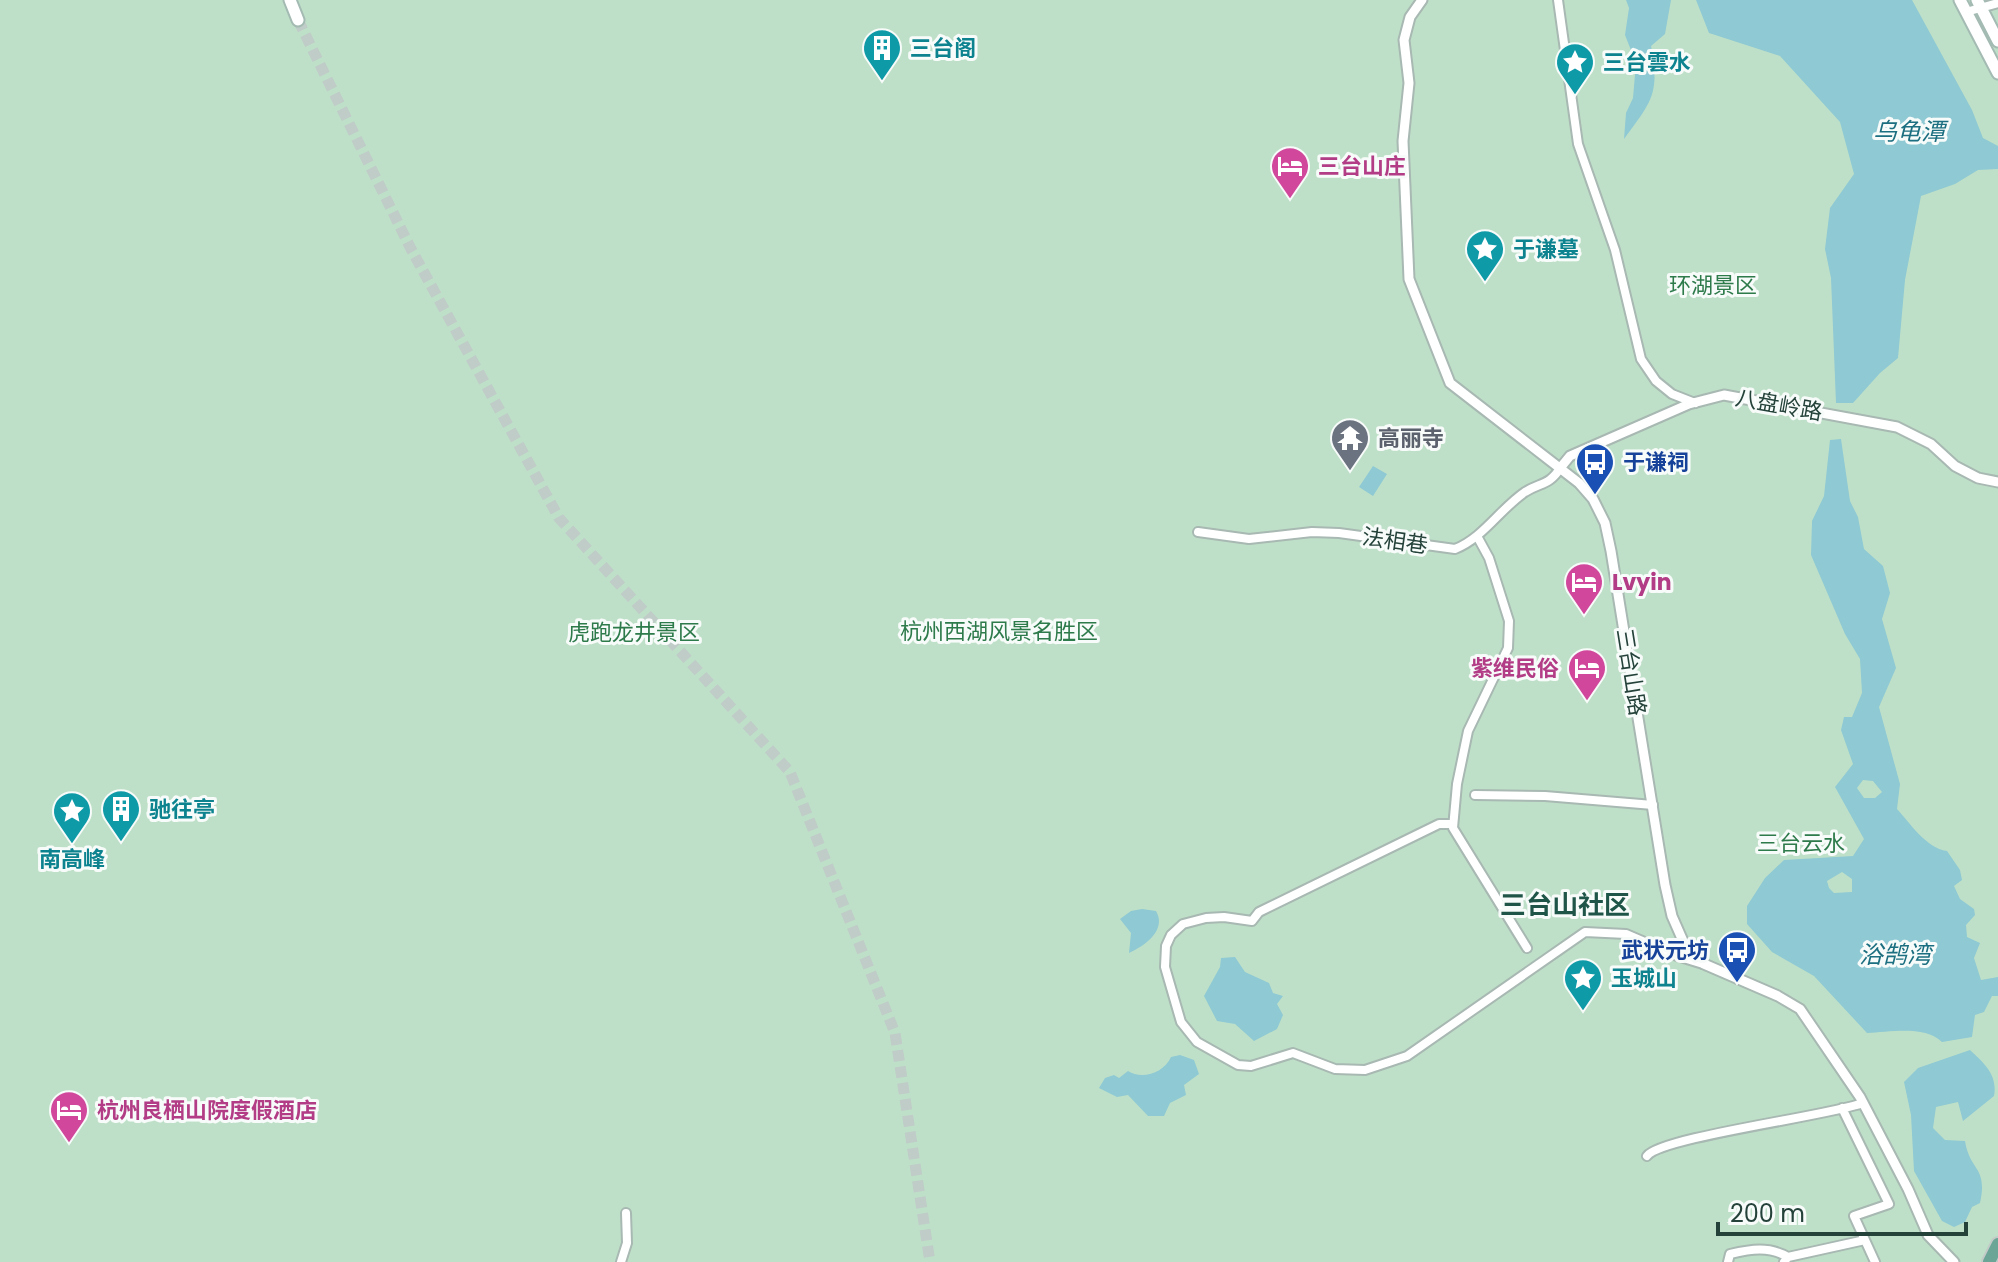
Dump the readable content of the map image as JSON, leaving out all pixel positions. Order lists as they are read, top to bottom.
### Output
{
  "streets": {
    "street": ["八盘岭路", "法相巷", "三台山路"]
  },
  "crossings": [
    ["八盘岭路", "法相巷"],
    ["八盘岭路", "三台山路"],
    ["法相巷", "三台山路"]
  ],
  "districts": ["三台山社区"],
  "water": ["乌龟潭", "浴鹄湾"],
  "parks": [
    "环湖景区",
    "杭州西湖风景名胜区",
    "虎跑龙井景区",
    "三台云水"
  ],
  "places": {
    "building": ["三台阁", "驰往亭"],
    "place": [
      "三台雲水",
      "于谦墓",
      "南高峰",
      "玉城山"
    ],
    "hotel": [
      "三台山庄",
      "Lvyin",
      "紫维民俗",
      "杭州良栖山院度假酒店"
    ],
    "temple": ["高丽寺"],
    "bus stop": ["于谦祠", "武状元坊"]
  },
  "scale_bar": "200 m"
}
